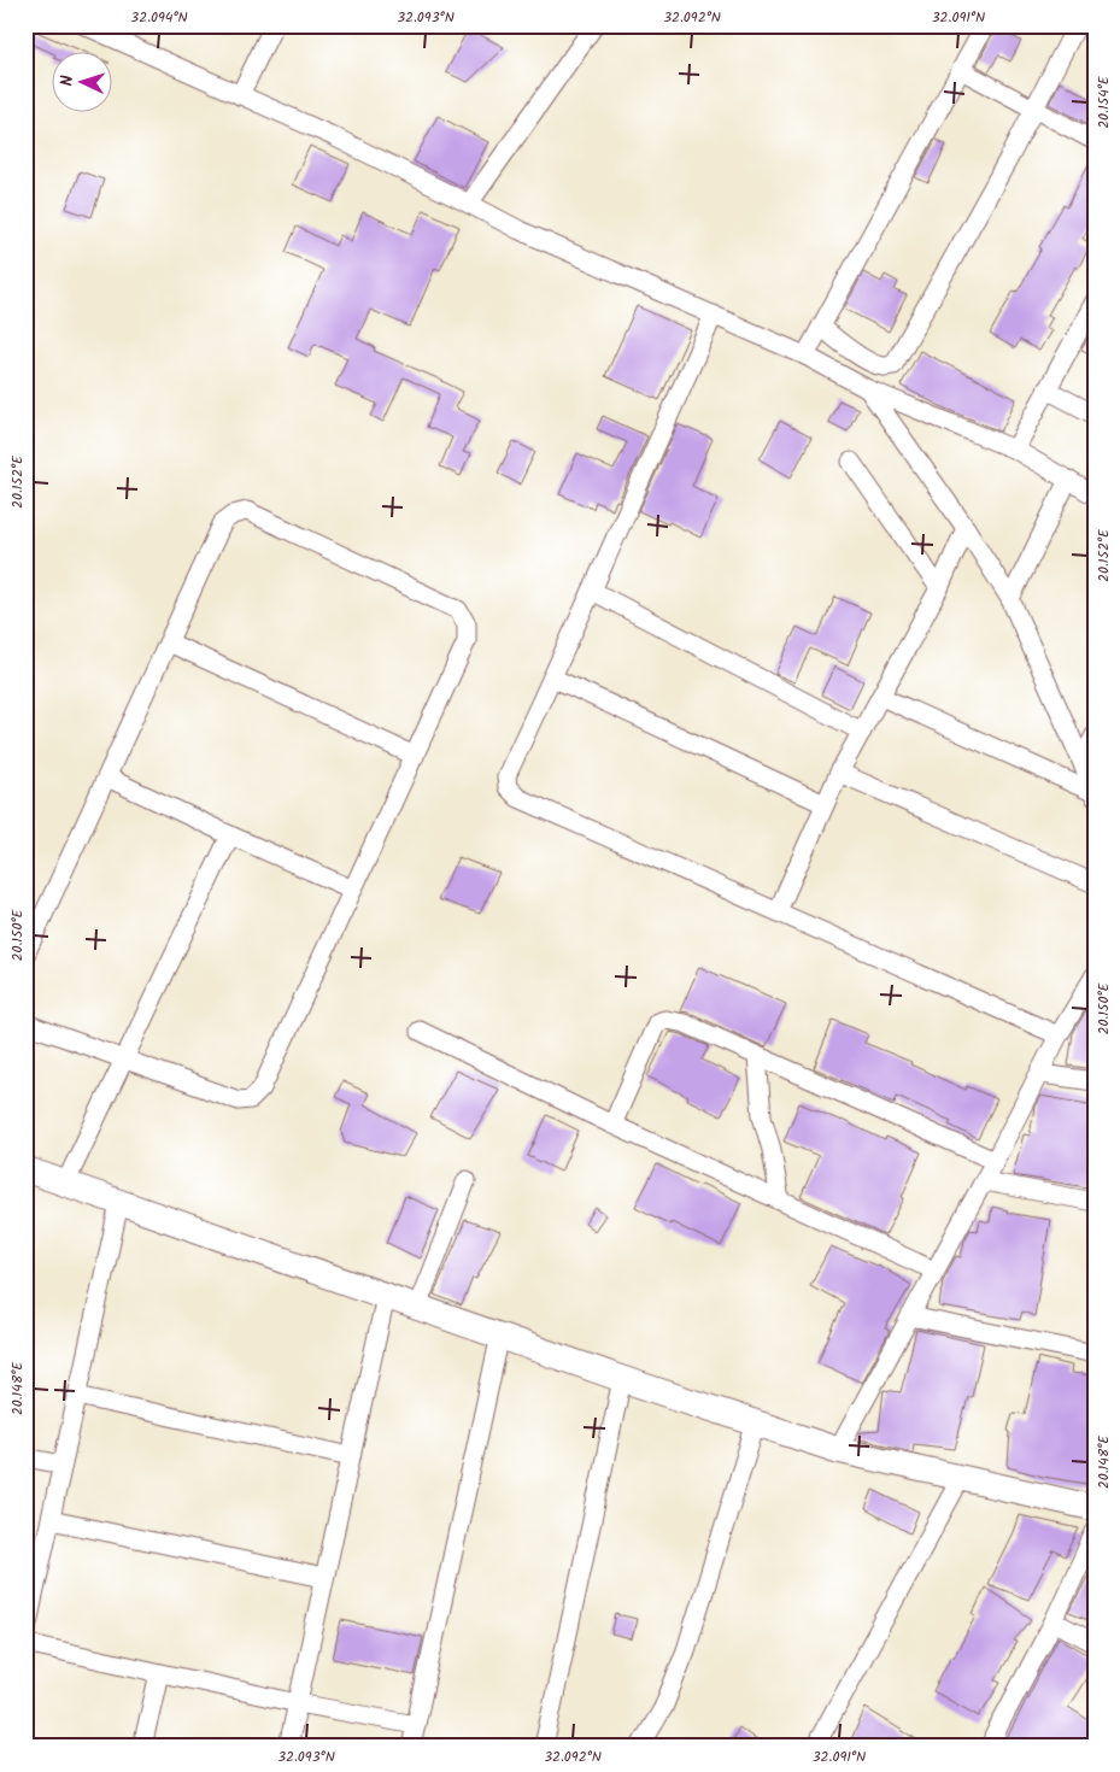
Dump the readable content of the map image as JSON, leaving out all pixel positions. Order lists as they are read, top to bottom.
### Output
{
  "north": "left",
  "coordinates": [
    "32.094°N",
    "32.093°N",
    "32.092°N",
    "32.091°N",
    "20.154°E",
    "20.152°E",
    "20.150°E",
    "20.148°E"
  ]
}
